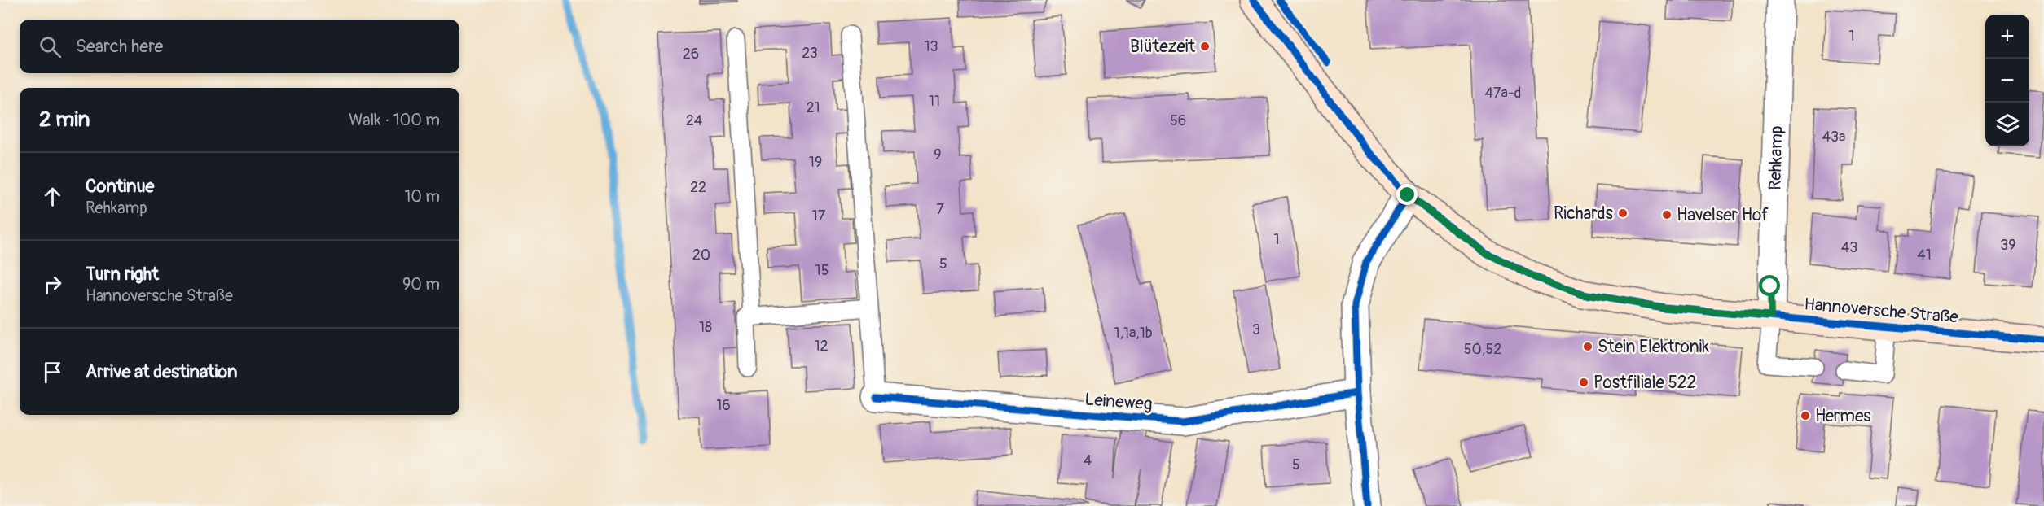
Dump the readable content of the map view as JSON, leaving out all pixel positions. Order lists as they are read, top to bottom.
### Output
{
  "streets": {
    "street": ["Rehkamp", "Hannoversche Straße", "Leineweg"]
  },
  "crossings": [
    ["Rehkamp", "Hannoversche Straße"]
  ],
  "places": [
    "Blütezeit",
    "Richards",
    "Havelser Hof",
    "Stein Elektronik",
    "Postfiliale 522",
    "Hermes"
  ],
  "house_numbers": [
    "1",
    "13",
    "23",
    "26",
    "47a-d",
    "11",
    "21",
    "24",
    "56",
    "43a",
    "9",
    "19",
    "22",
    "7",
    "17",
    "1",
    "39",
    "43",
    "20",
    "41",
    "5",
    "15",
    "18",
    "3",
    "1,1a,1b",
    "12",
    "50,52",
    "16",
    "4",
    "5"
  ],
  "page": {
    "map_buttons": ["+", "−"],
    "search": "Search here",
    "heading": ["2 min", "Walk · 100 m"],
    "list": [
      ["Continue", "Rehkamp", "10 m"],
      ["Turn right", "Hannoversche Straße", "90 m"],
      "Arrive at destination"
    ]
  }
}
